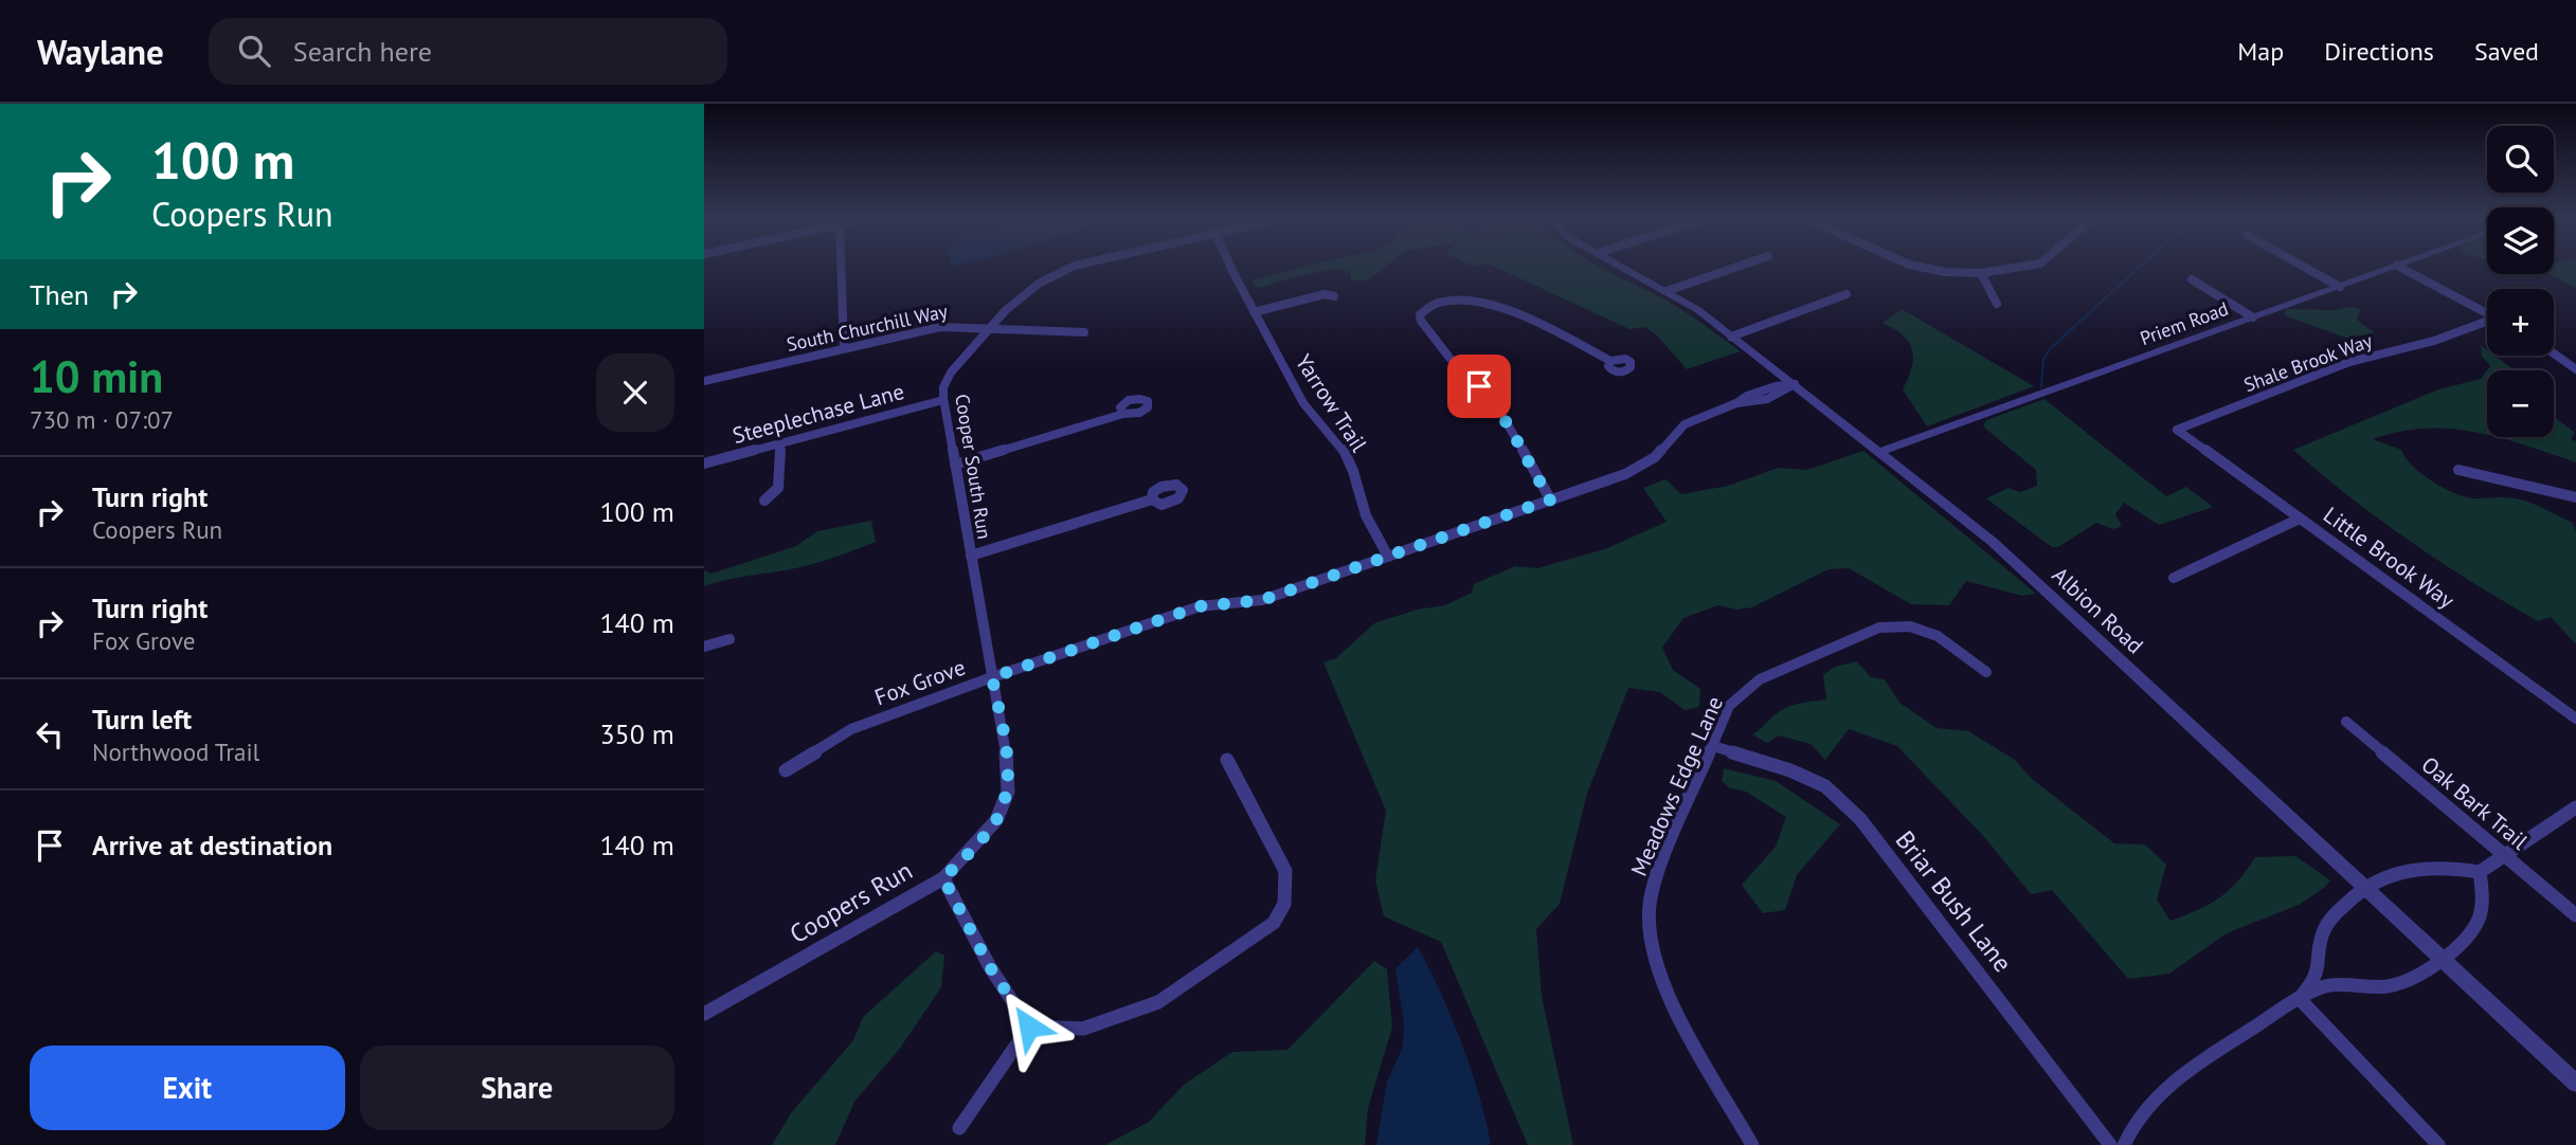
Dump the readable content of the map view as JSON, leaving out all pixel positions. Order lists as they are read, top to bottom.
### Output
{
  "streets": {
    "street": [
      "Priem Road",
      "South Churchill Way",
      "Shale Brook Way",
      "Yarrow Trail",
      "Steeplechase Lane",
      "Cooper South Run",
      "Little Brook Way",
      "Albion Road",
      "Fox Grove",
      "Meadows Edge Lane",
      "Oak Bark Trail",
      "Briar Bush Lane",
      "Coopers Run"
    ]
  },
  "crossings": [
    ["Priem Road", "Albion Road"],
    ["South Churchill Way", "Cooper South Run"],
    ["Shale Brook Way", "Little Brook Way"],
    ["Yarrow Trail", "Fox Grove"],
    ["Steeplechase Lane", "Cooper South Run"],
    ["Cooper South Run", "Fox Grove"],
    ["Cooper South Run", "Coopers Run"],
    ["Albion Road", "Fox Grove"],
    ["Fox Grove", "Coopers Run"],
    ["Meadows Edge Lane", "Briar Bush Lane"]
  ],
  "page": {
    "header": "Waylane",
    "search": "Search here",
    "nav": ["Map", "Directions", "Saved"],
    "turn": ["100 m", "Coopers Run"],
    "map_buttons": ["+", "−"],
    "then": "Then",
    "heading": ["10 min", "730 m · 07:07"],
    "list": [
      {
        "name": "Turn right",
        "note": "Coopers Run",
        "value": "100 m"
      },
      {
        "name": "Turn right",
        "note": "Fox Grove",
        "value": "140 m"
      },
      {
        "name": "Turn left",
        "note": "Northwood Trail",
        "value": "350 m"
      },
      {
        "name": "Arrive at destination",
        "value": "140 m"
      }
    ],
    "buttons": ["Exit", "Share"]
  }
}
